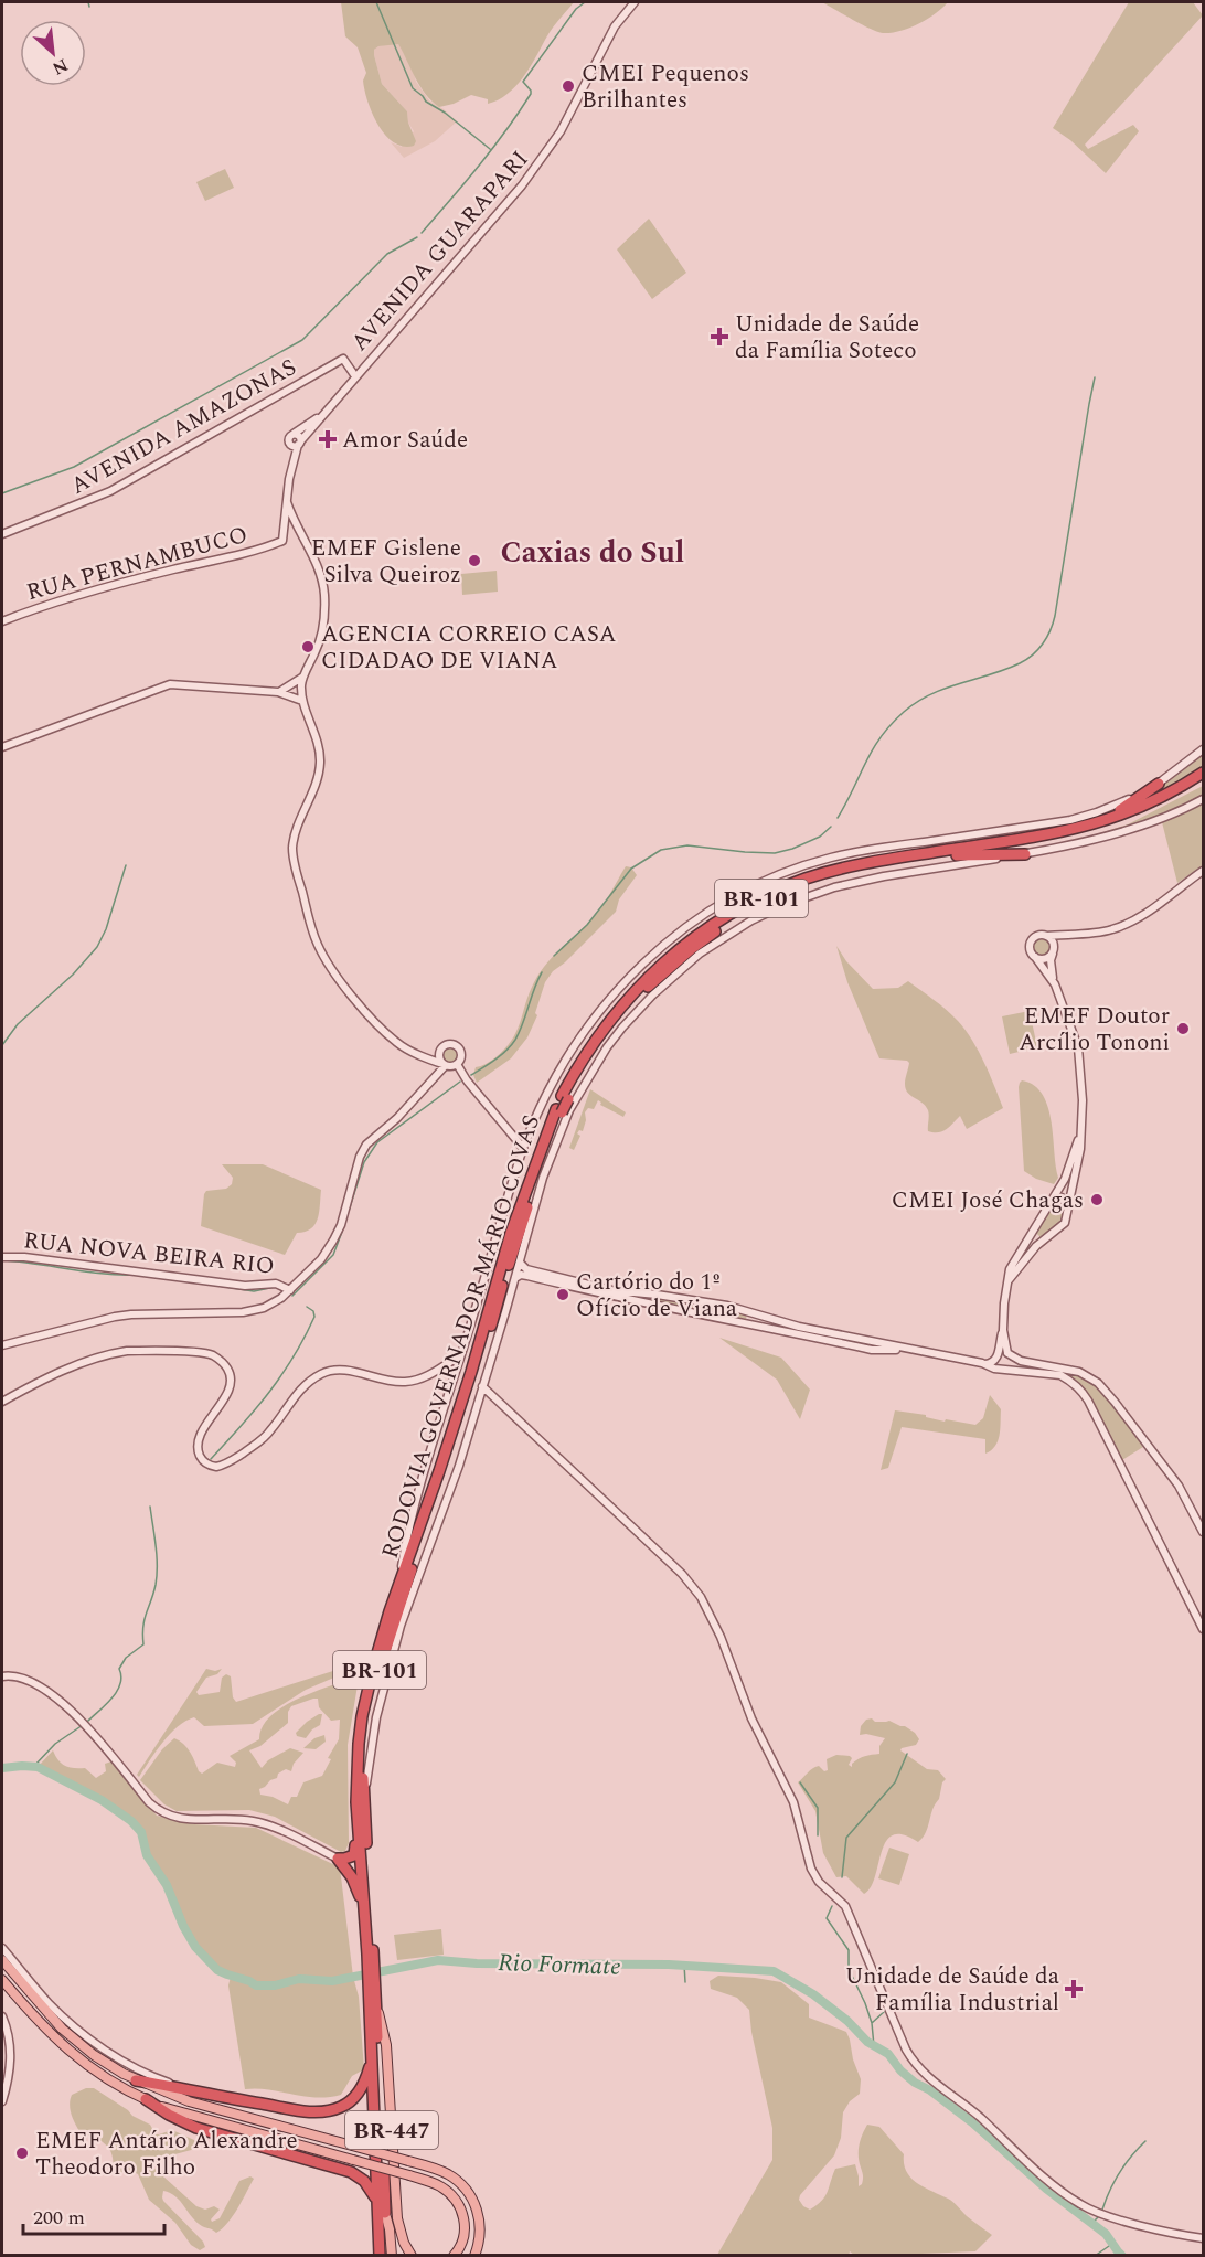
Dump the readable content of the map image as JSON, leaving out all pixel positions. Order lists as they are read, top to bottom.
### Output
{
  "streets": {
    "highway": ["BR-101", "RODOVIA GOVERNADOR MÁRIO COVAS"],
    "main road": ["BR-447"],
    "street": [
      "AVENIDA GUARAPARI",
      "AVENIDA AMAZONAS",
      "RUA PERNAMBUCO",
      "RUA NOVA BEIRA RIO"
    ]
  },
  "crossings": [
    ["AVENIDA GUARAPARI", "AVENIDA AMAZONAS"],
    ["AVENIDA GUARAPARI", "RUA PERNAMBUCO"],
    ["RODOVIA GOVERNADOR MÁRIO COVAS", "BR-447"]
  ],
  "districts": ["Caxias do Sul"],
  "water": ["Rio Formate"],
  "places": {
    "other": [
      "CMEI Pequenos Brilhantes",
      "EMEF Gislene Silva Queiroz",
      "AGENCIA CORREIO CASA CIDADAO DE VIANA",
      "EMEF Doutor Arcílio Tononi",
      "CMEI José Chagas",
      "Cartório do 1º Ofício de Viana",
      "EMEF Antário Alexandre Theodoro Filho"
    ],
    "health": ["Unidade de Saúde da Família Soteco", "Amor Saúde", "Unidade de Saúde da Família Industrial"]
  },
  "scale_bar": "200 m",
  "north": "bottom right"
}
